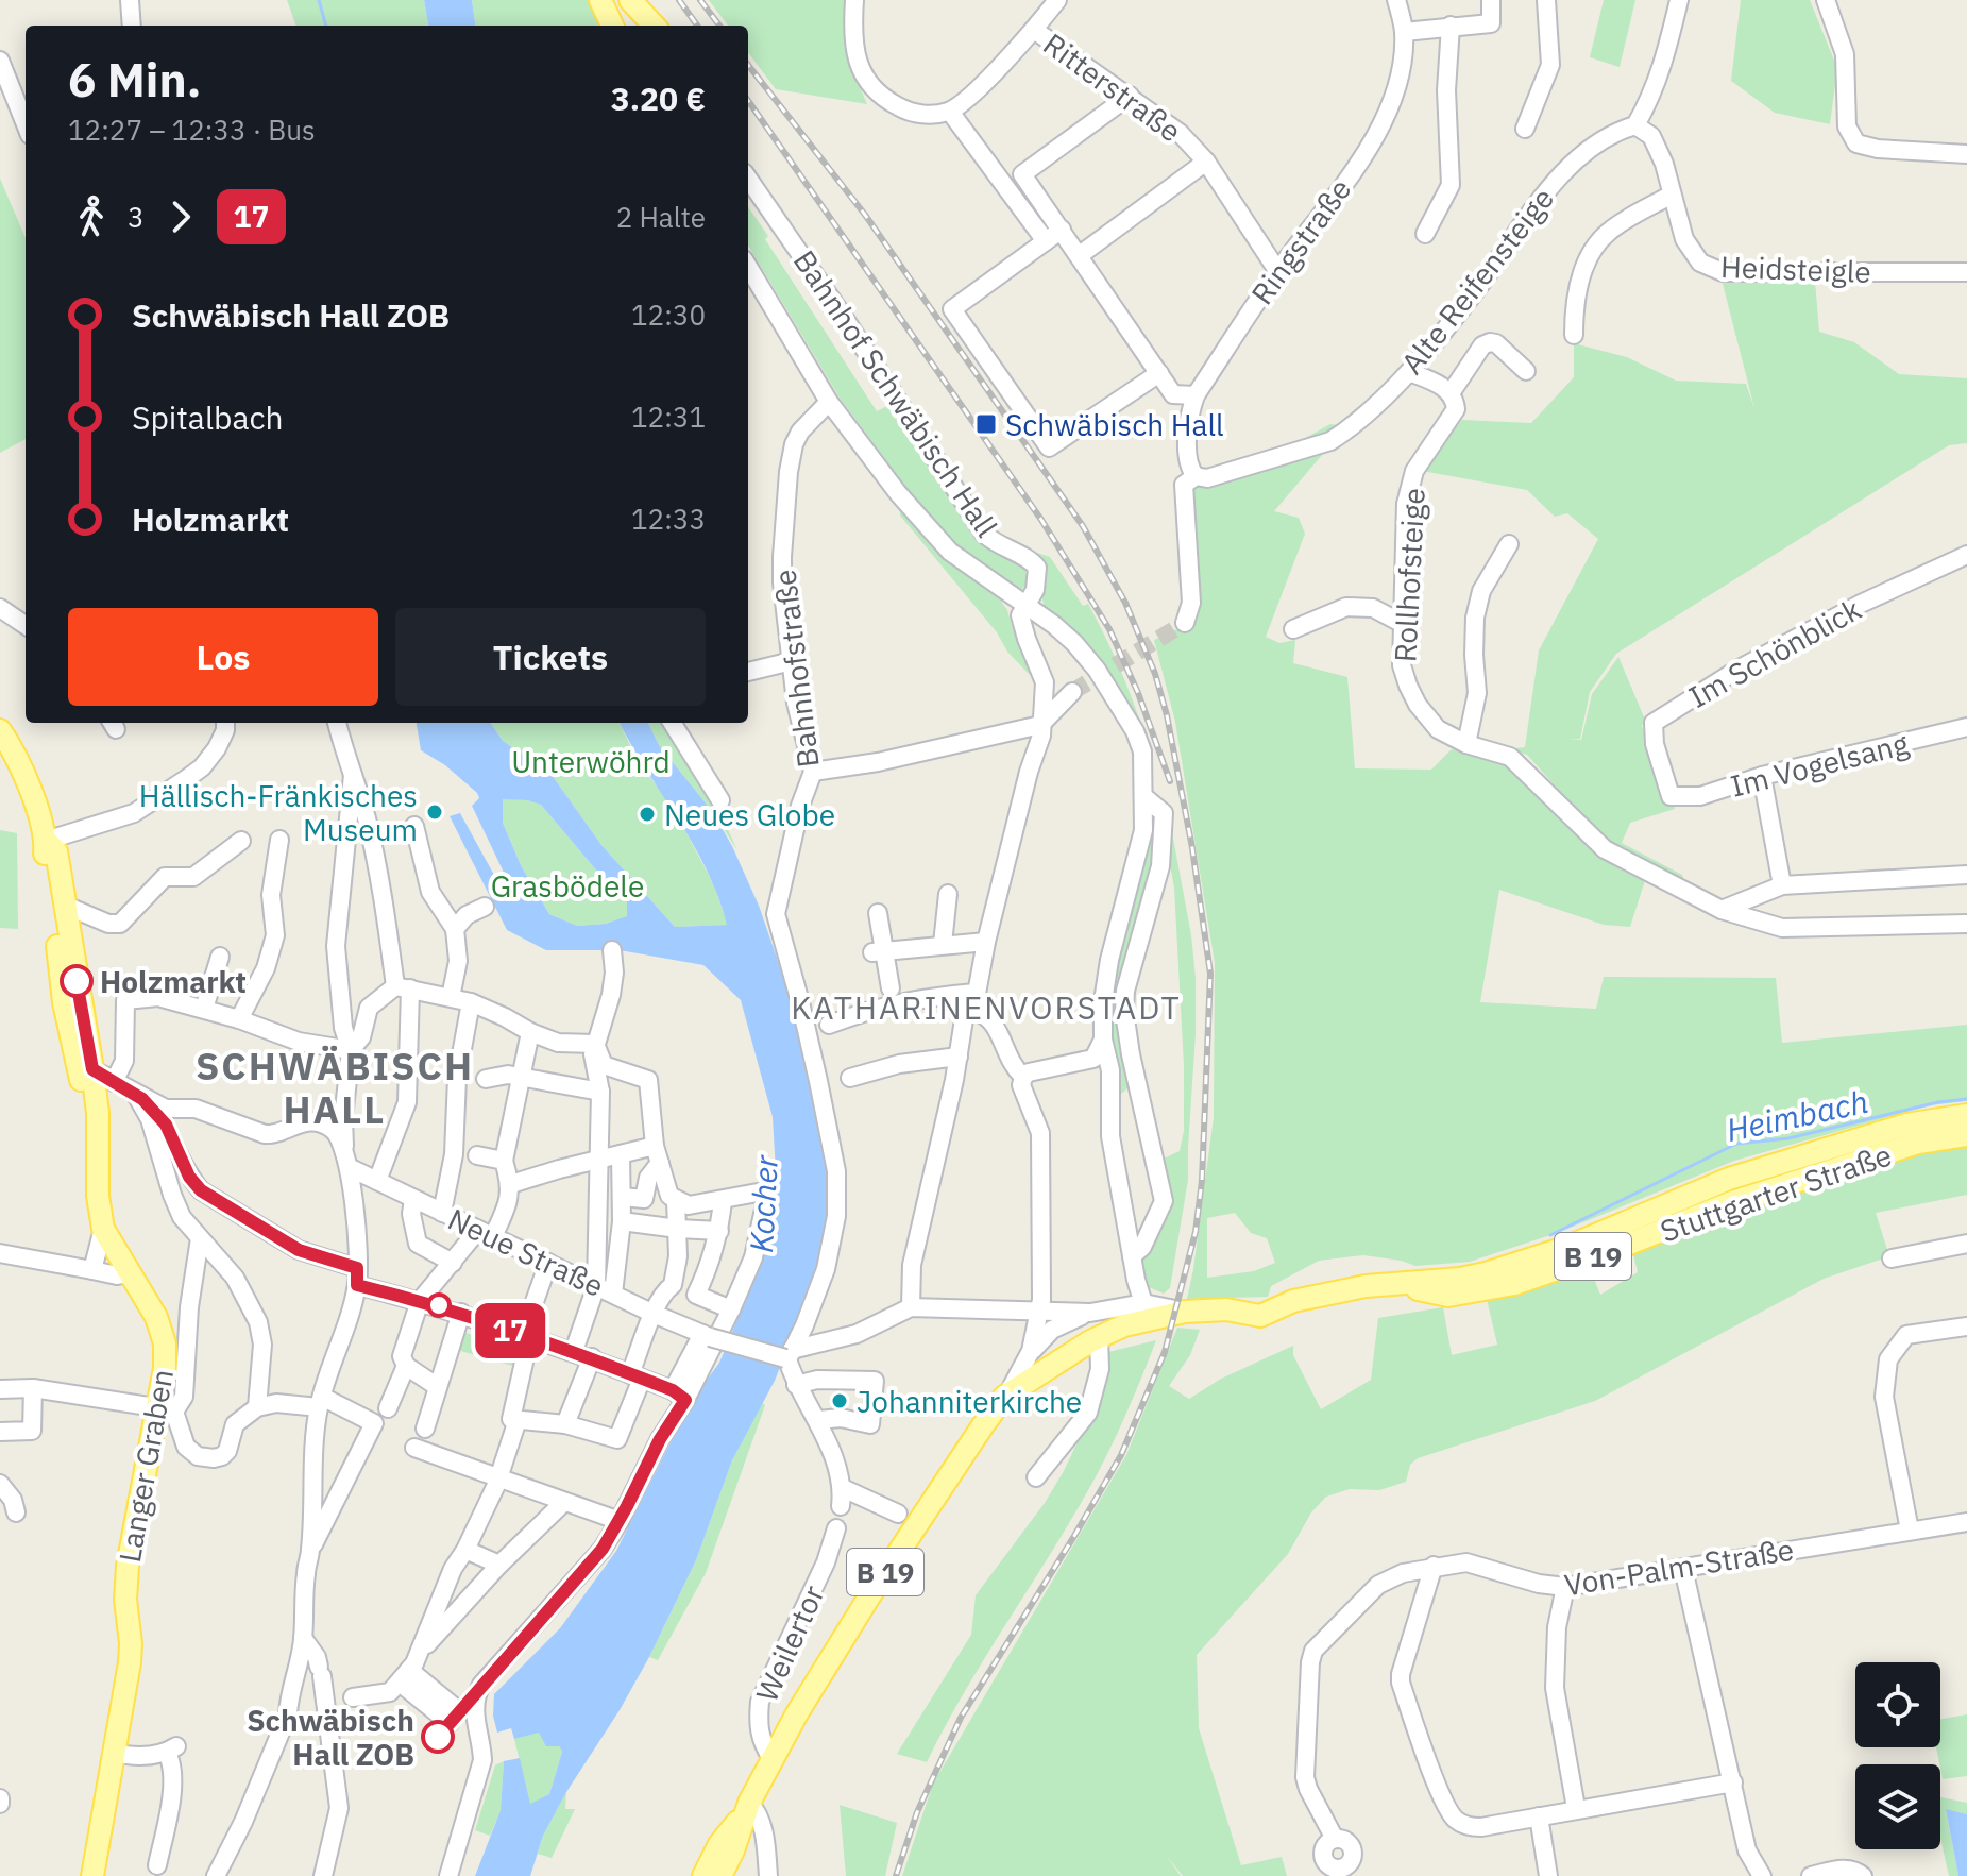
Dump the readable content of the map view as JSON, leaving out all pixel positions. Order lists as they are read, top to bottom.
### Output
{
  "streets": {
    "main road": ["Stuttgarter Straße", "B 19", "Langer Graben"],
    "street": [
      "Ritterstraße",
      "Ringstraße",
      "Heidsteigle",
      "Alte Reifensteige",
      "Bahnhof Schwäbisch Hall",
      "Rollhofsteige",
      "Im Schönblick",
      "Bahnhofstraße",
      "Im Vogelsang",
      "Neue Straße",
      "Von-Palm-Straße",
      "Weilertor"
    ]
  },
  "crossings": [
    ["Ritterstraße", "Ringstraße"],
    ["Ringstraße", "Alte Reifensteige"],
    ["Heidsteigle", "Alte Reifensteige"],
    ["Im Schönblick", "Im Vogelsang"],
    ["Bahnhofstraße", "Neue Straße"],
    ["Stuttgarter Straße", "B 19"],
    ["B 19", "Weilertor"]
  ],
  "districts": ["KATHARINENVORSTADT", "SCHWÄBISCH HALL"],
  "water": ["Heimbach", "Kocher"],
  "parks": ["Unterwöhrd", "Grasbödele"],
  "places": {
    "transit": ["Schwäbisch Hall"],
    "other": [
      "Hällisch-Fränkisches Museum",
      "Neues Globe",
      "Holzmarkt",
      "Johanniterkirche",
      "Schwäbisch Hall ZOB"
    ]
  },
  "lines": ["bus line 17"],
  "page": {
    "on_map": "17",
    "heading": ["6 Min.", "12:27 – 12:33 · Bus", "3.20 €"],
    "legs": ["3", "17", "2 Halte"],
    "list": [
      {
        "name": "Schwäbisch Hall ZOB",
        "value": "12:30"
      },
      {
        "name": "Spitalbach",
        "value": "12:31"
      },
      {
        "name": "Holzmarkt",
        "value": "12:33"
      }
    ],
    "buttons": ["Los", "Tickets"]
  }
}
